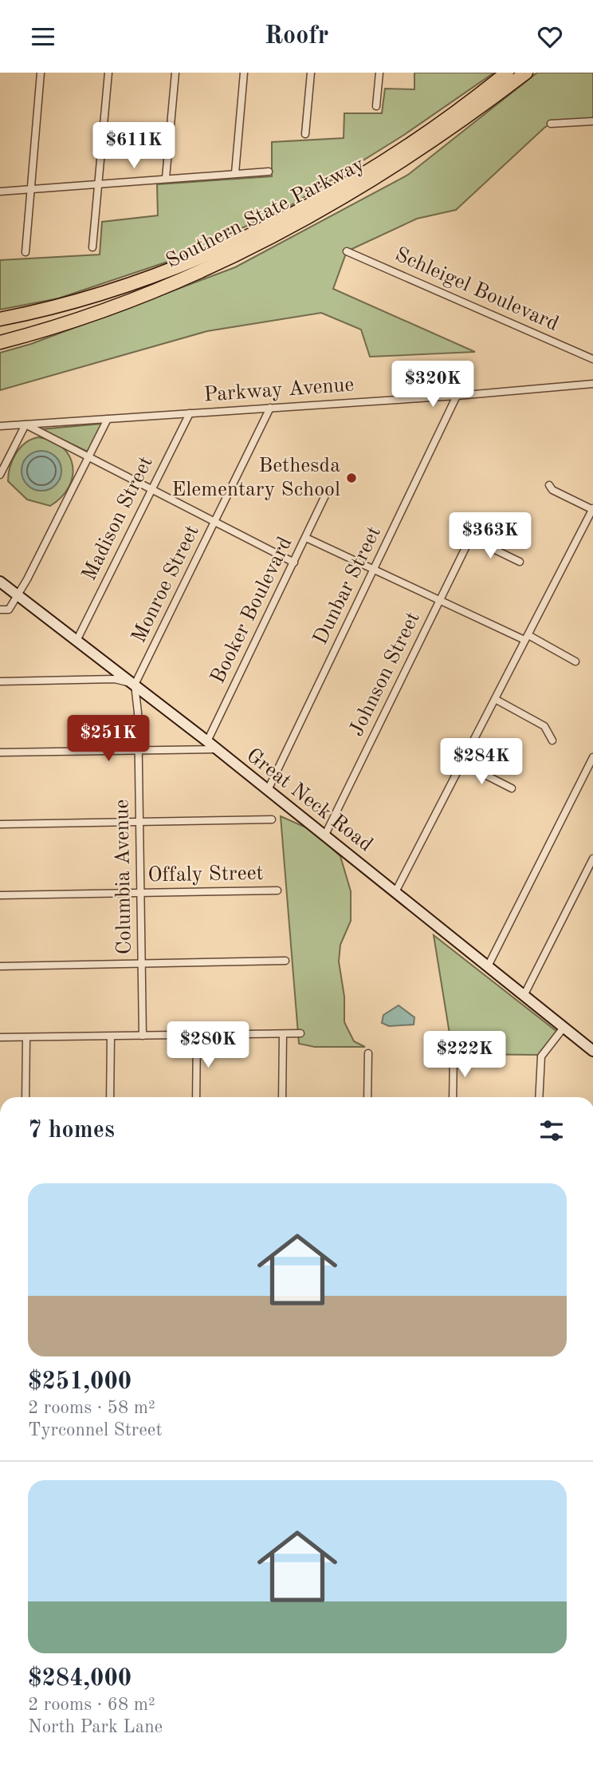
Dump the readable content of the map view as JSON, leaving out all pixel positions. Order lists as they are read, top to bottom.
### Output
{
  "streets": {
    "highway": ["Southern State Parkway"],
    "main road": ["Great Neck Road"],
    "street": [
      "Schleigel Boulevard",
      "Parkway Avenue",
      "Madison Street",
      "Monroe Street",
      "Dunbar Street",
      "Booker Boulevard",
      "Johnson Street",
      "Offaly Street",
      "Columbia Avenue"
    ]
  },
  "crossings": [
    ["Parkway Avenue", "Madison Street"],
    ["Parkway Avenue", "Monroe Street"],
    ["Parkway Avenue", "Dunbar Street"],
    ["Madison Street", "Great Neck Road"],
    ["Monroe Street", "Great Neck Road"],
    ["Monroe Street", "Columbia Avenue"],
    ["Dunbar Street", "Great Neck Road"],
    ["Booker Boulevard", "Great Neck Road"],
    ["Johnson Street", "Great Neck Road"],
    ["Great Neck Road", "Columbia Avenue"],
    ["Offaly Street", "Columbia Avenue"]
  ],
  "places": ["Bethesda Elementary School"],
  "page": {
    "header": "Roofr",
    "price": [
      "$611K",
      "$320K",
      "$363K",
      "$251K",
      "$284K",
      "$280K",
      "$222K"
    ],
    "heading": "7 homes",
    "list": [
      {
        "name": "$251,000",
        "note": "2 rooms · 58 m² · Tyrconnel Street"
      },
      {
        "name": "$284,000",
        "note": "2 rooms · 68 m² · North Park Lane"
      }
    ]
  }
}
